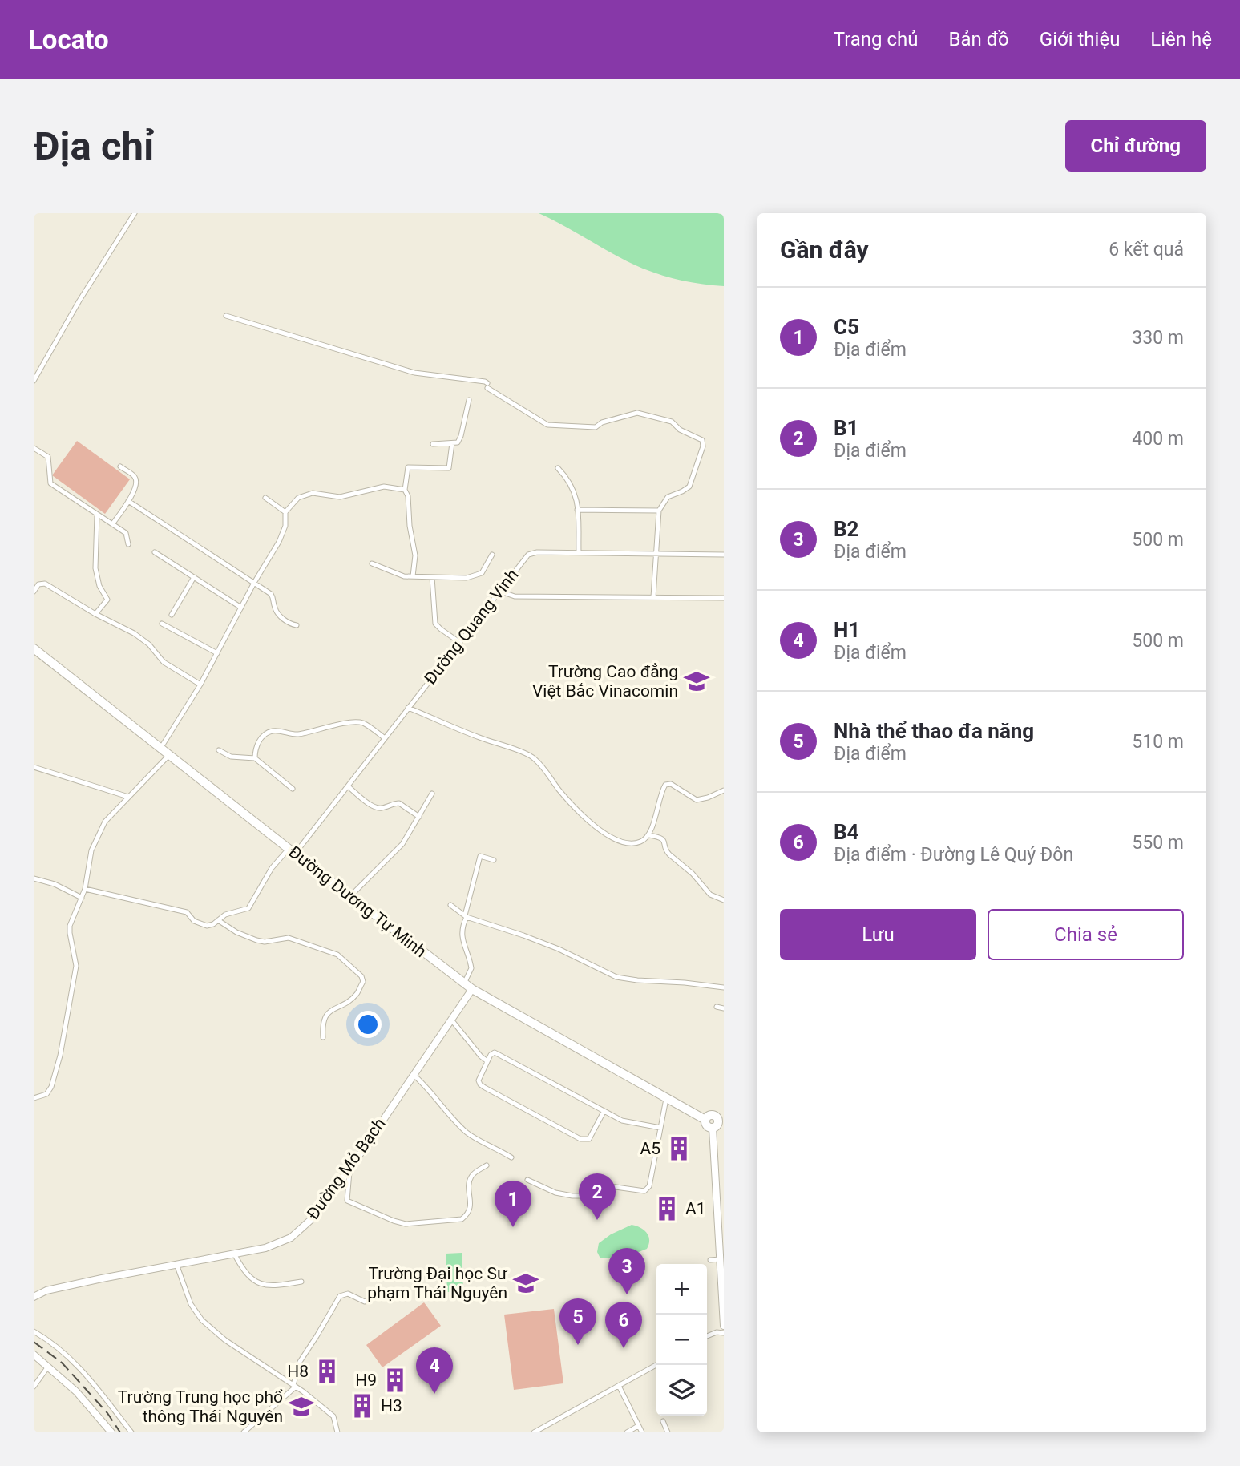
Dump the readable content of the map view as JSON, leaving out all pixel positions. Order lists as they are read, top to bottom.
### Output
{
  "streets": {
    "highway": ["Đường Dương Tự Minh"],
    "street": ["Đường Quang Vinh", "Đường Mỏ Bạch"]
  },
  "crossings": [
    ["Đường Quang Vinh", "Đường Dương Tự Minh"],
    ["Đường Dương Tự Minh", "Đường Mỏ Bạch"]
  ],
  "places": {
    "school or university": ["Trường Cao đẳng Việt Bắc Vinacomin", "Trường Đại học Sư phạm Thái Nguyên", "Trường Trung học phổ thông Thái Nguyên"],
    "building": [
      "A5",
      "A1",
      "H8",
      "H9",
      "H3"
    ]
  },
  "page": {
    "header": "Locato",
    "nav": [
      "Trang chủ",
      "Bản đồ",
      "Giới thiệu",
      "Liên hệ"
    ],
    "buttons": [
      "Chỉ đường",
      ["Lưu", "Chia sẻ"]
    ],
    "title": "Địa chỉ",
    "heading": ["Gần đây", "6 kết quả"],
    "list": [
      {
        "mark": "1",
        "name": "C5",
        "note": "Địa điểm",
        "value": "330 m"
      },
      {
        "mark": "2",
        "name": "B1",
        "note": "Địa điểm",
        "value": "400 m"
      },
      {
        "mark": "3",
        "name": "B2",
        "note": "Địa điểm",
        "value": "500 m"
      },
      {
        "mark": "4",
        "name": "H1",
        "note": "Địa điểm",
        "value": "500 m"
      },
      {
        "mark": "5",
        "name": "Nhà thể thao đa năng",
        "note": "Địa điểm",
        "value": "510 m"
      },
      {
        "mark": "6",
        "name": "B4",
        "note": "Địa điểm · Đường Lê Quý Đôn",
        "value": "550 m"
      }
    ],
    "pins": [
      "2",
      "1",
      "3",
      "5",
      "6",
      "4"
    ],
    "map_buttons": ["+", "−"]
  }
}
